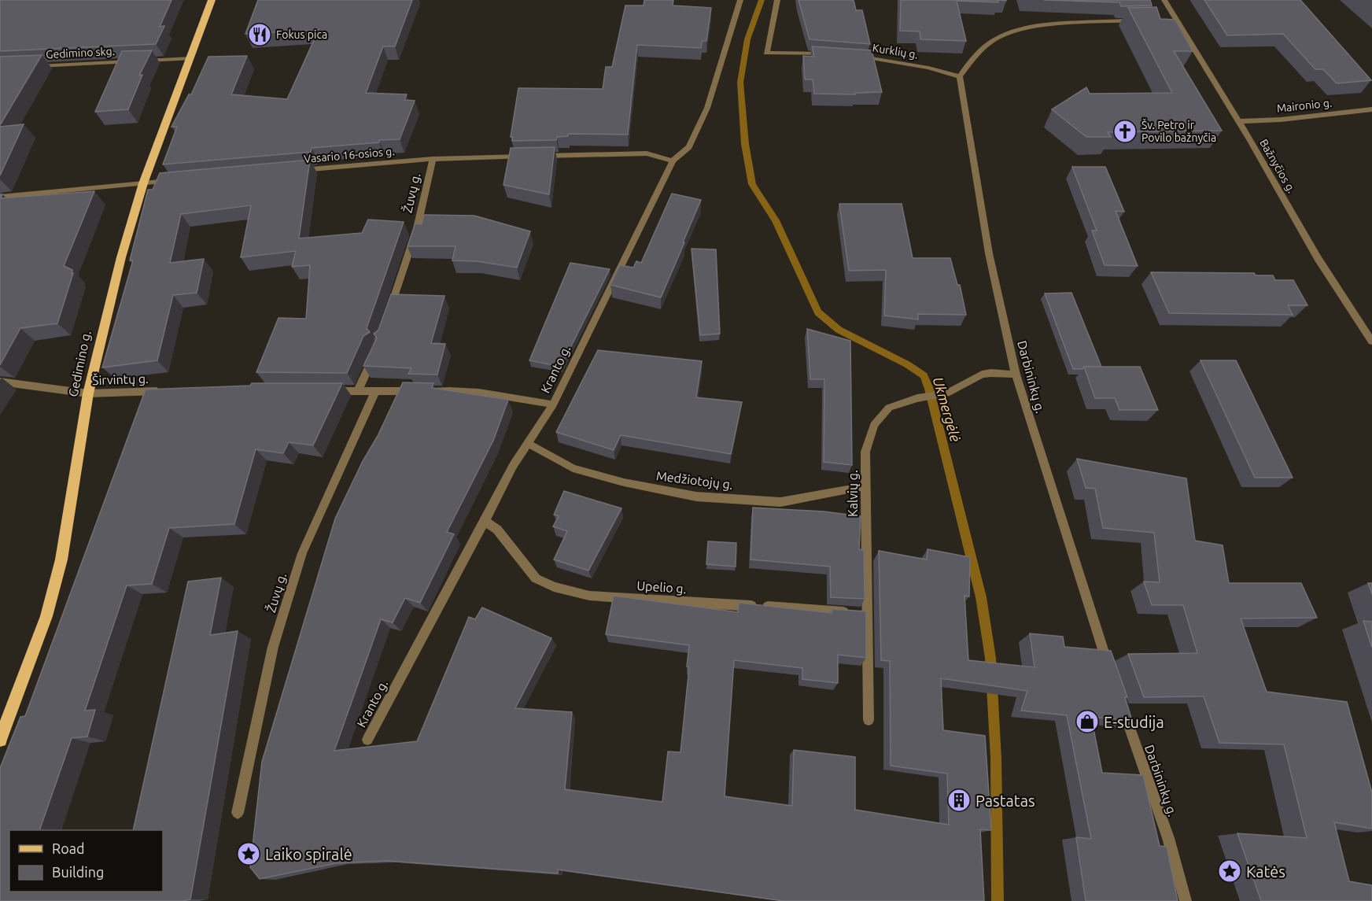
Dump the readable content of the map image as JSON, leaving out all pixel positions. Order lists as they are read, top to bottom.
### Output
{
  "streets": {
    "main road": ["Gedimino g."],
    "street": [
      "Kurklių g.",
      "Gedimino skg.",
      "Maironio g.",
      "Vasario 16-osios g.",
      "Bažnyčios g.",
      "Žuvų g.",
      "Kranto g.",
      "Darbininkų g.",
      "Širvintų g.",
      "Medžiotojų g.",
      "Kalvių g.",
      "Upelio g."
    ]
  },
  "crossings": [
    ["Kurklių g.", "Darbininkų g."],
    ["Gedimino skg.", "Gedimino g."],
    ["Maironio g.", "Bažnyčios g."],
    ["Vasario 16-osios g.", "Žuvų g."],
    ["Gedimino g.", "Širvintų g."],
    ["Kranto g.", "Medžiotojų g."],
    ["Kranto g.", "Upelio g."],
    ["Darbininkų g.", "Kalvių g."],
    ["Medžiotojų g.", "Kalvių g."],
    ["Kalvių g.", "Upelio g."]
  ],
  "water": ["Ukmergėlė"],
  "places": {
    "restaurant": ["Fokus pica"],
    "church": ["Šv. Petro ir Povilo bažnyčia"],
    "shop": ["E-studija"],
    "building": ["Pastatas"],
    "place": ["Laiko spiralė", "Katės"]
  },
  "legend": ["Road", "Building"]
}
